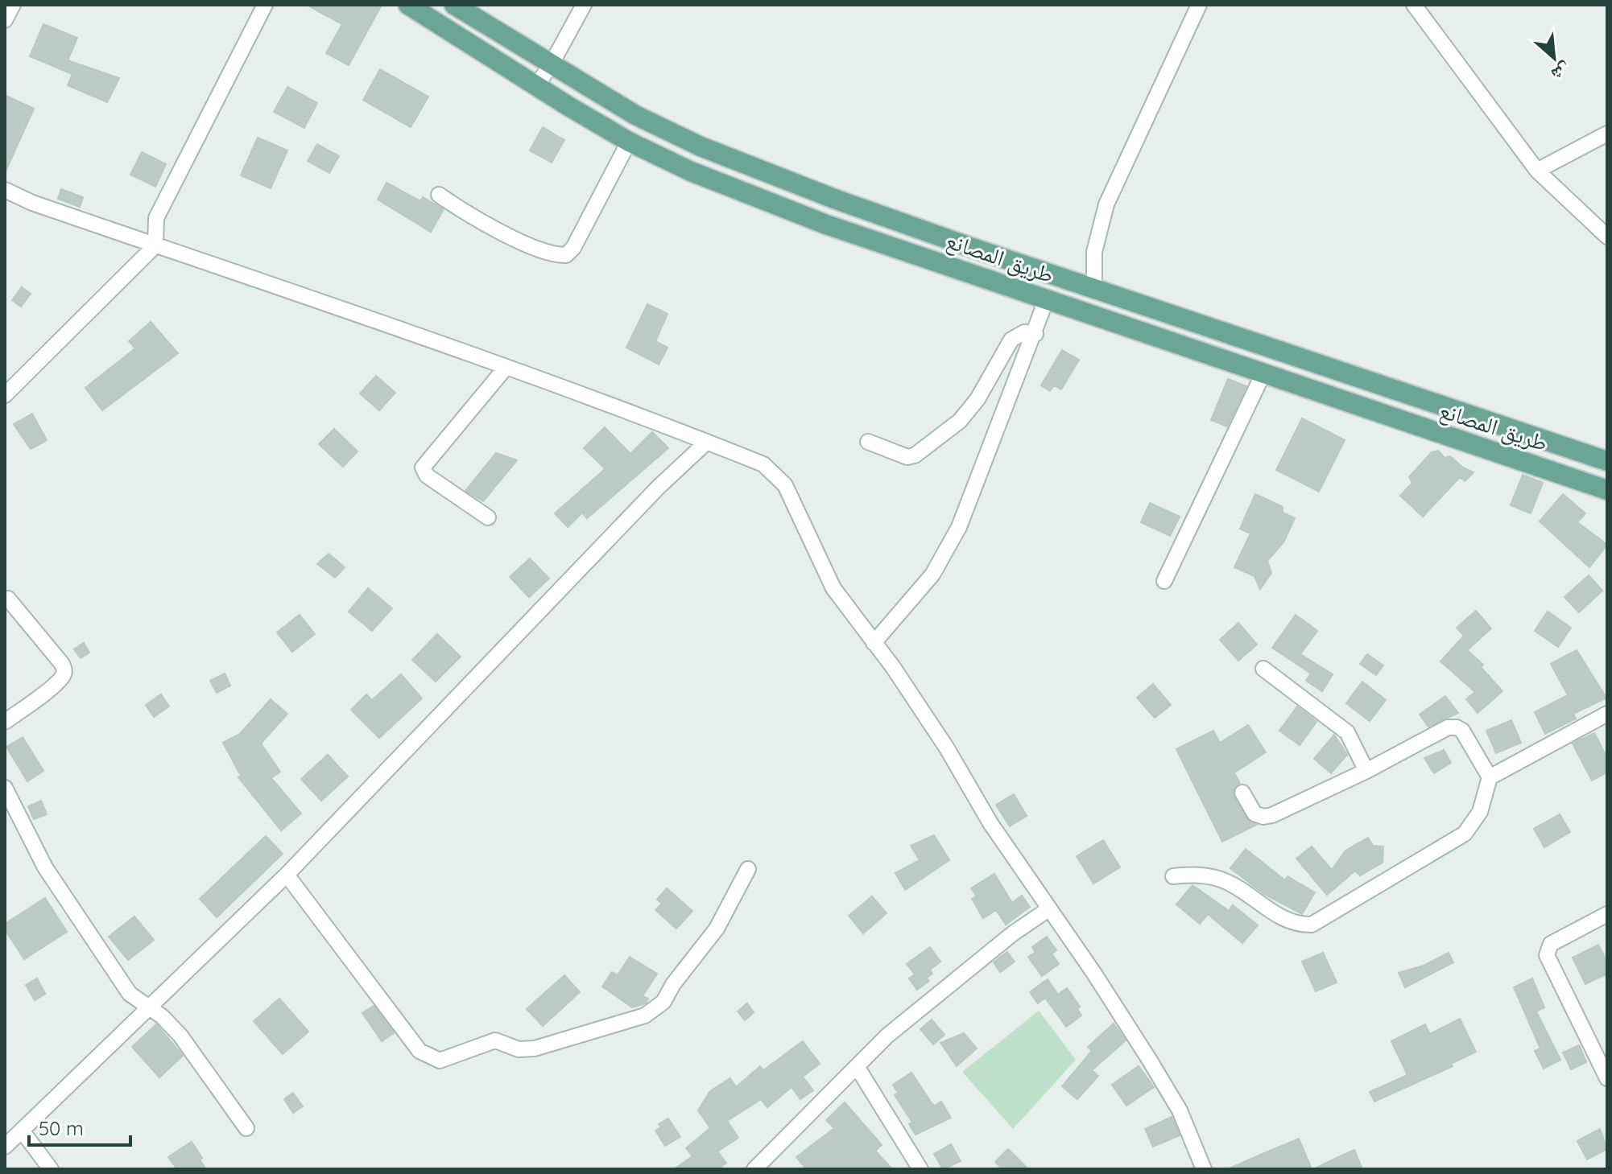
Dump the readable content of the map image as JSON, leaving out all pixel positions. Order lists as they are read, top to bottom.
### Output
{
  "streets": {
    "main road": ["طريق المصانع"]
  },
  "scale_bar": "50 m",
  "north": "bottom right"
}
